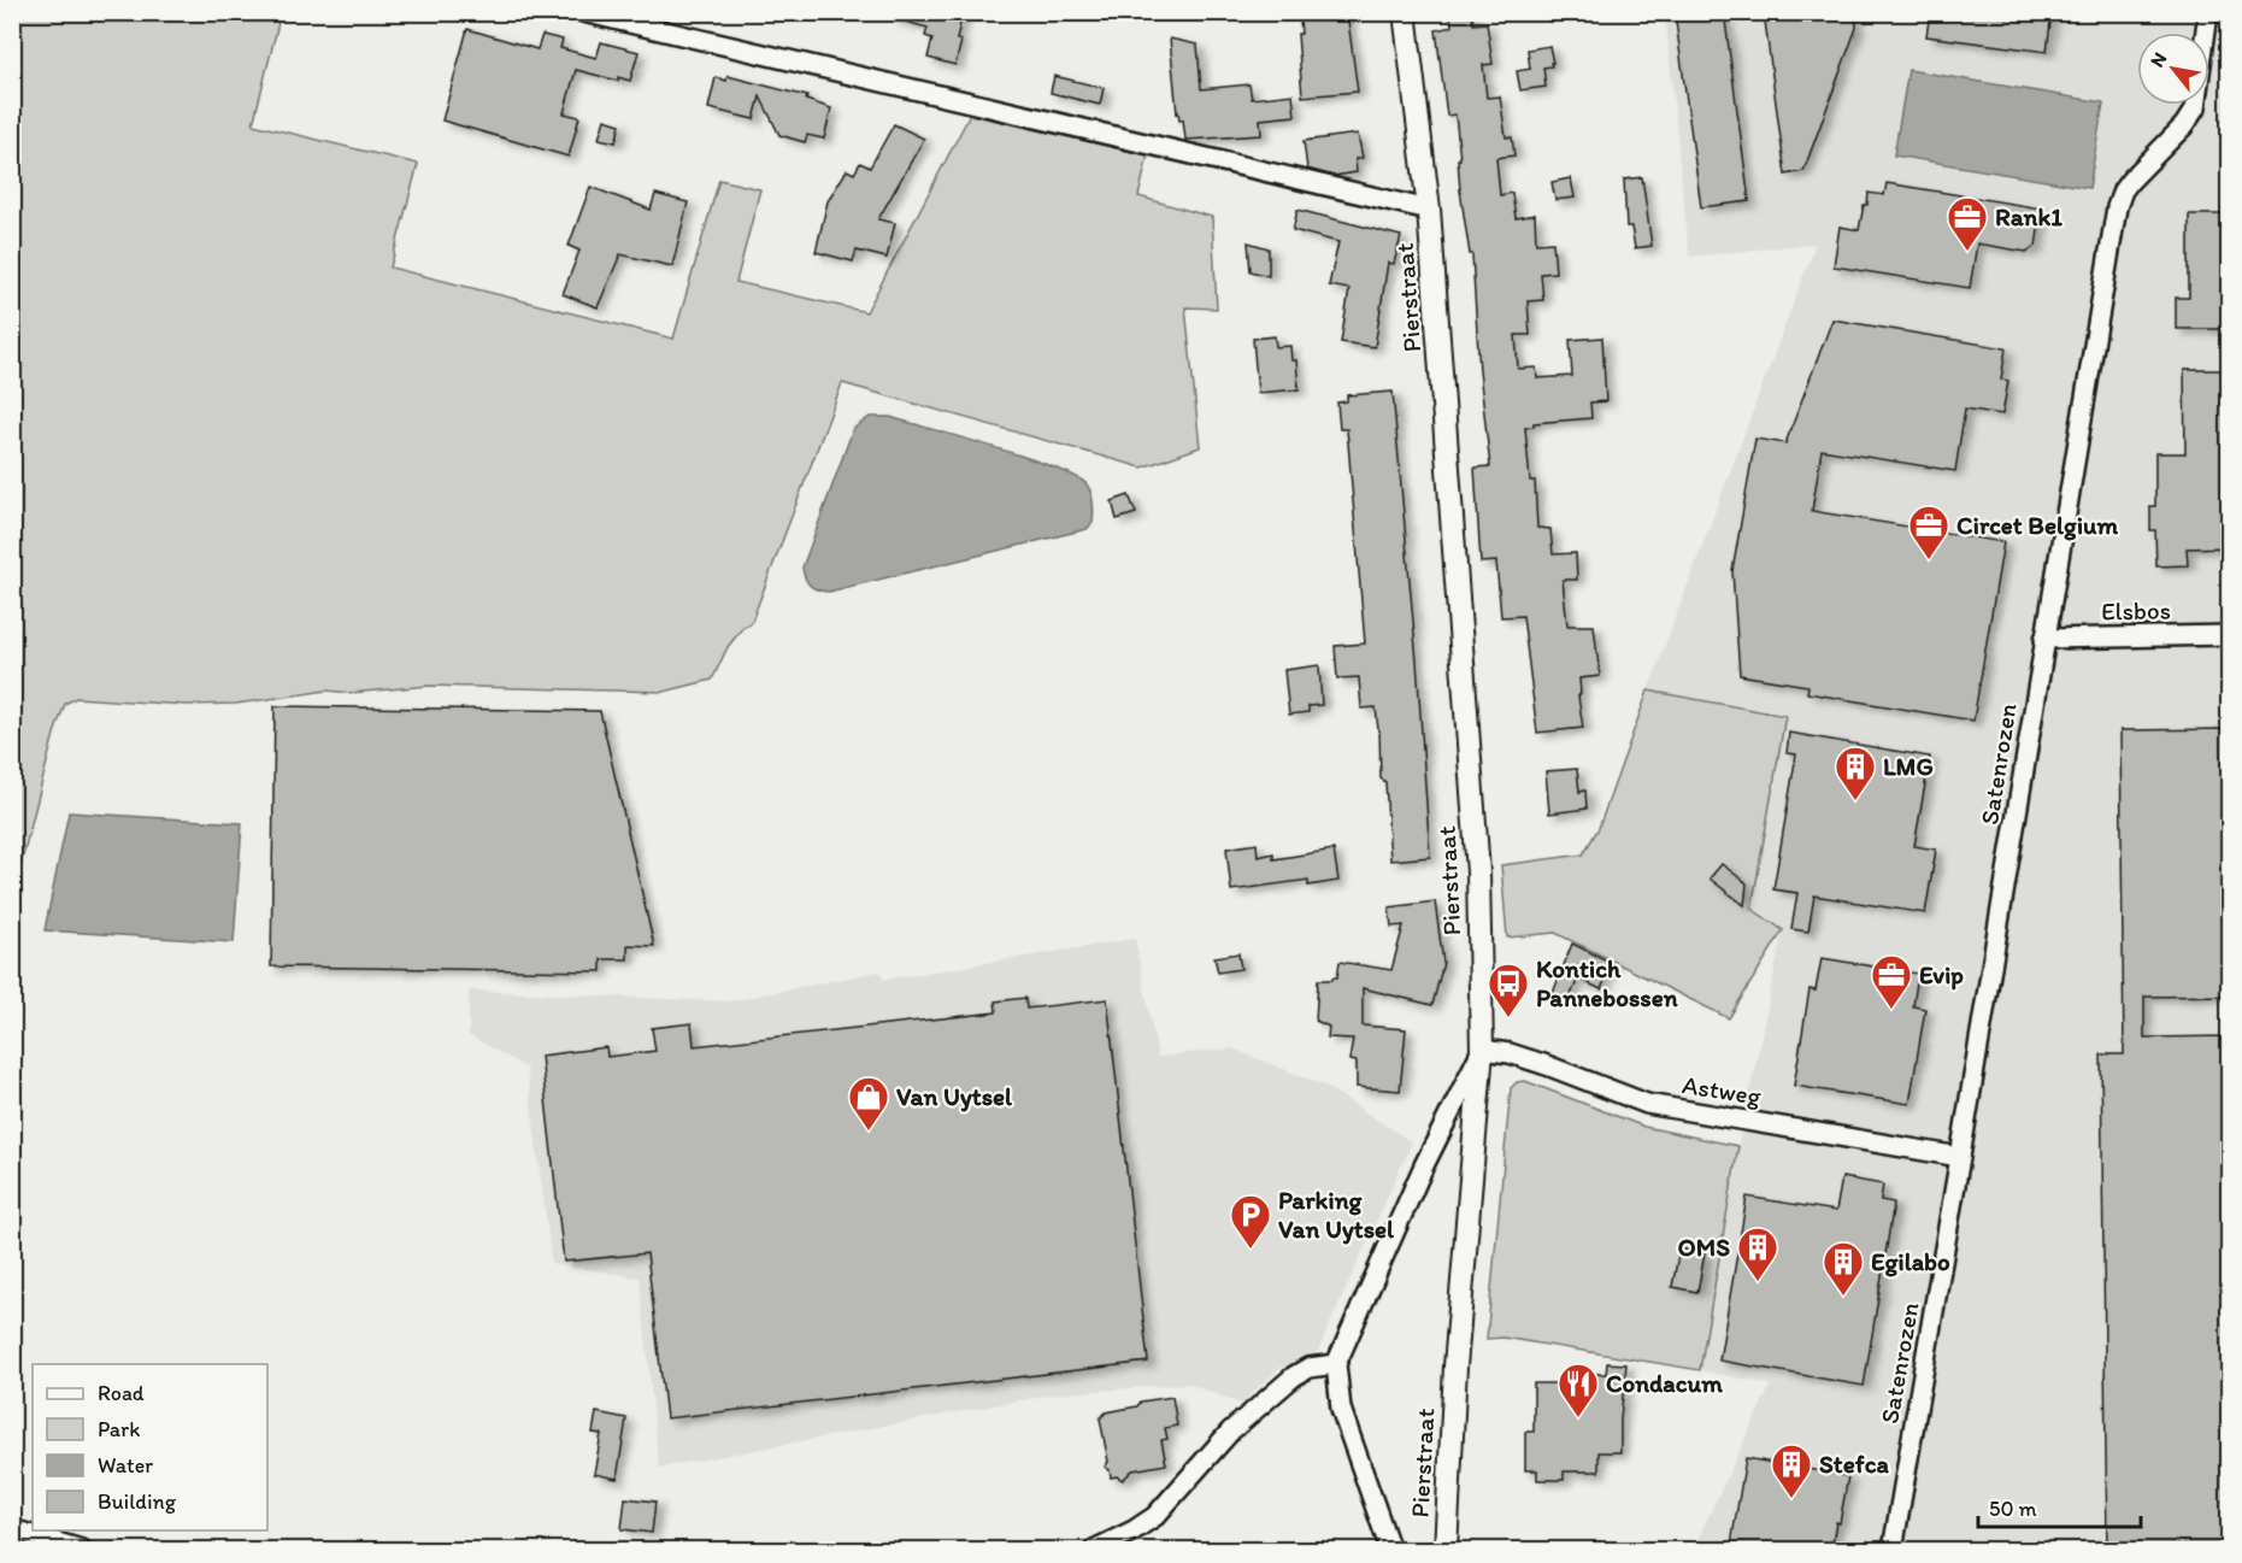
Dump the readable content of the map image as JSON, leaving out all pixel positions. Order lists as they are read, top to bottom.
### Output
{
  "streets": {
    "street": [
      "Pierstraat",
      "Elsbos",
      "Satenrozen",
      "Astweg"
    ]
  },
  "crossings": [
    ["Pierstraat", "Astweg"],
    ["Elsbos", "Satenrozen"],
    ["Satenrozen", "Astweg"]
  ],
  "places": {
    "office": ["Rank1", "Circet Belgium", "Evip"],
    "building": [
      "LMG",
      "OMS",
      "Egilabo",
      "Stefca"
    ],
    "bus stop": ["Kontich Pannebossen"],
    "shop": ["Van Uytsel"],
    "parking": ["Parking Van Uytsel"],
    "restaurant": ["Condacum"]
  },
  "legend": [
    "Road",
    "Park",
    "Water",
    "Building"
  ],
  "scale_bar": "50 m",
  "north": "top left"
}
